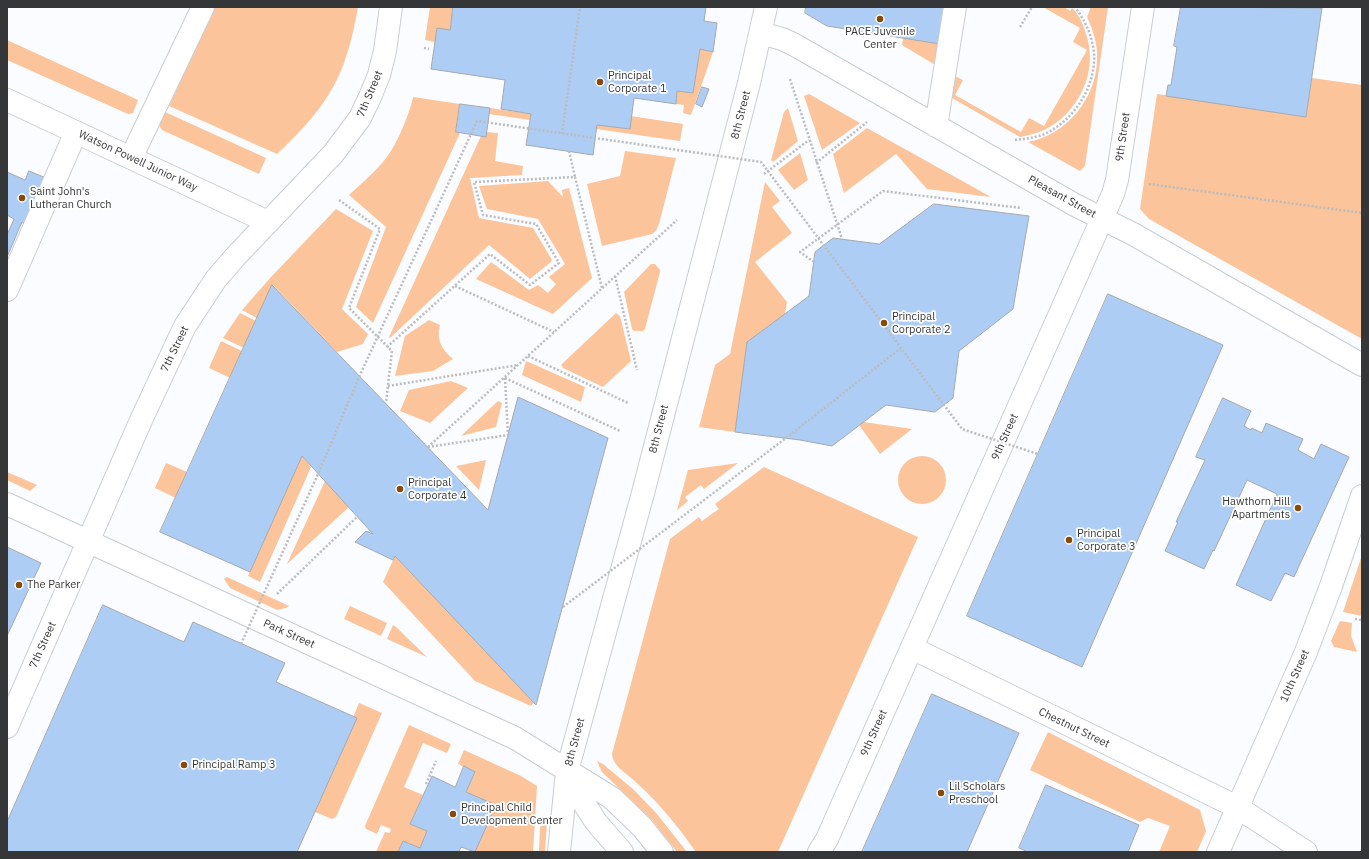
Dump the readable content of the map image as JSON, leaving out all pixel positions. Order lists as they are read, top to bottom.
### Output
{
  "streets": {
    "main road": [
      "7th Street",
      "8th Street",
      "9th Street",
      "Watson Powell Junior Way",
      "Pleasant Street",
      "Park Street",
      "10th Street",
      "Chestnut Street"
    ]
  },
  "crossings": [
    ["7th Street", "Watson Powell Junior Way"],
    ["7th Street", "Park Street"],
    ["8th Street", "Pleasant Street"],
    ["8th Street", "Park Street"],
    ["9th Street", "Pleasant Street"],
    ["9th Street", "Chestnut Street"],
    ["10th Street", "Chestnut Street"]
  ],
  "places": [
    "PACE Juvenile Center",
    "Principal Corporate 1",
    "Saint John's Lutheran Church",
    "Principal Corporate 2",
    "Principal Corporate 4",
    "Hawthorn Hill Apartments",
    "Principal Corporate 3",
    "The Parker",
    "Principal Ramp 3",
    "Lil Scholars Preschool",
    "Principal Child Development Center"
  ]
}
